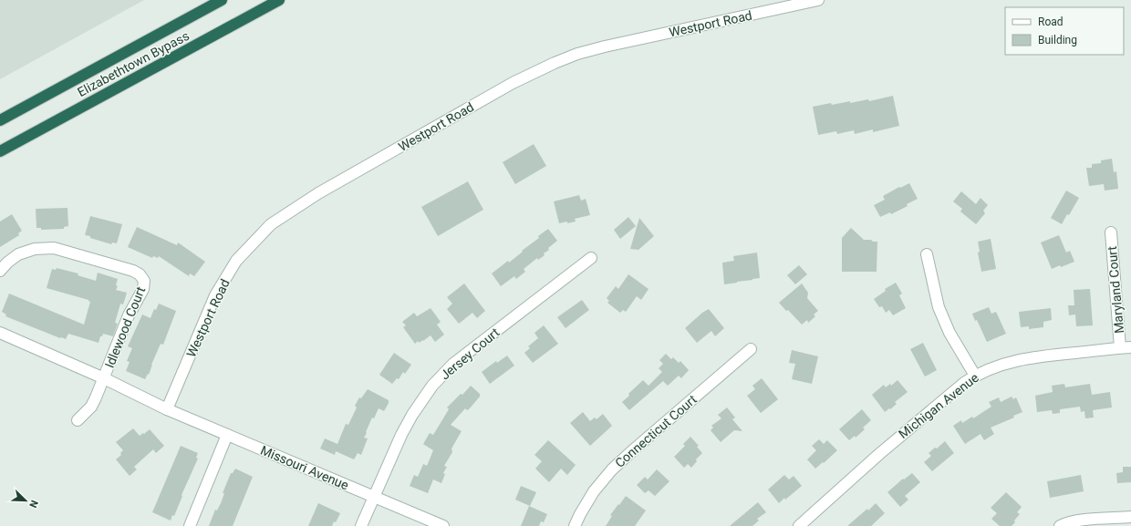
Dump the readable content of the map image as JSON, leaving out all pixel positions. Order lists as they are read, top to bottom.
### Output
{
  "streets": {
    "highway": ["Elizabethtown Bypass"],
    "street": [
      "Westport Road",
      "Maryland Court",
      "Idlewood Court",
      "Jersey Court",
      "Michigan Avenue",
      "Connecticut Court",
      "Missouri Avenue"
    ]
  },
  "crossings": [
    ["Westport Road", "Idlewood Court"],
    ["Westport Road", "Missouri Avenue"],
    ["Maryland Court", "Michigan Avenue"],
    ["Idlewood Court", "Missouri Avenue"],
    ["Jersey Court", "Missouri Avenue"]
  ],
  "legend": ["Road", "Building"],
  "north": "bottom right"
}
